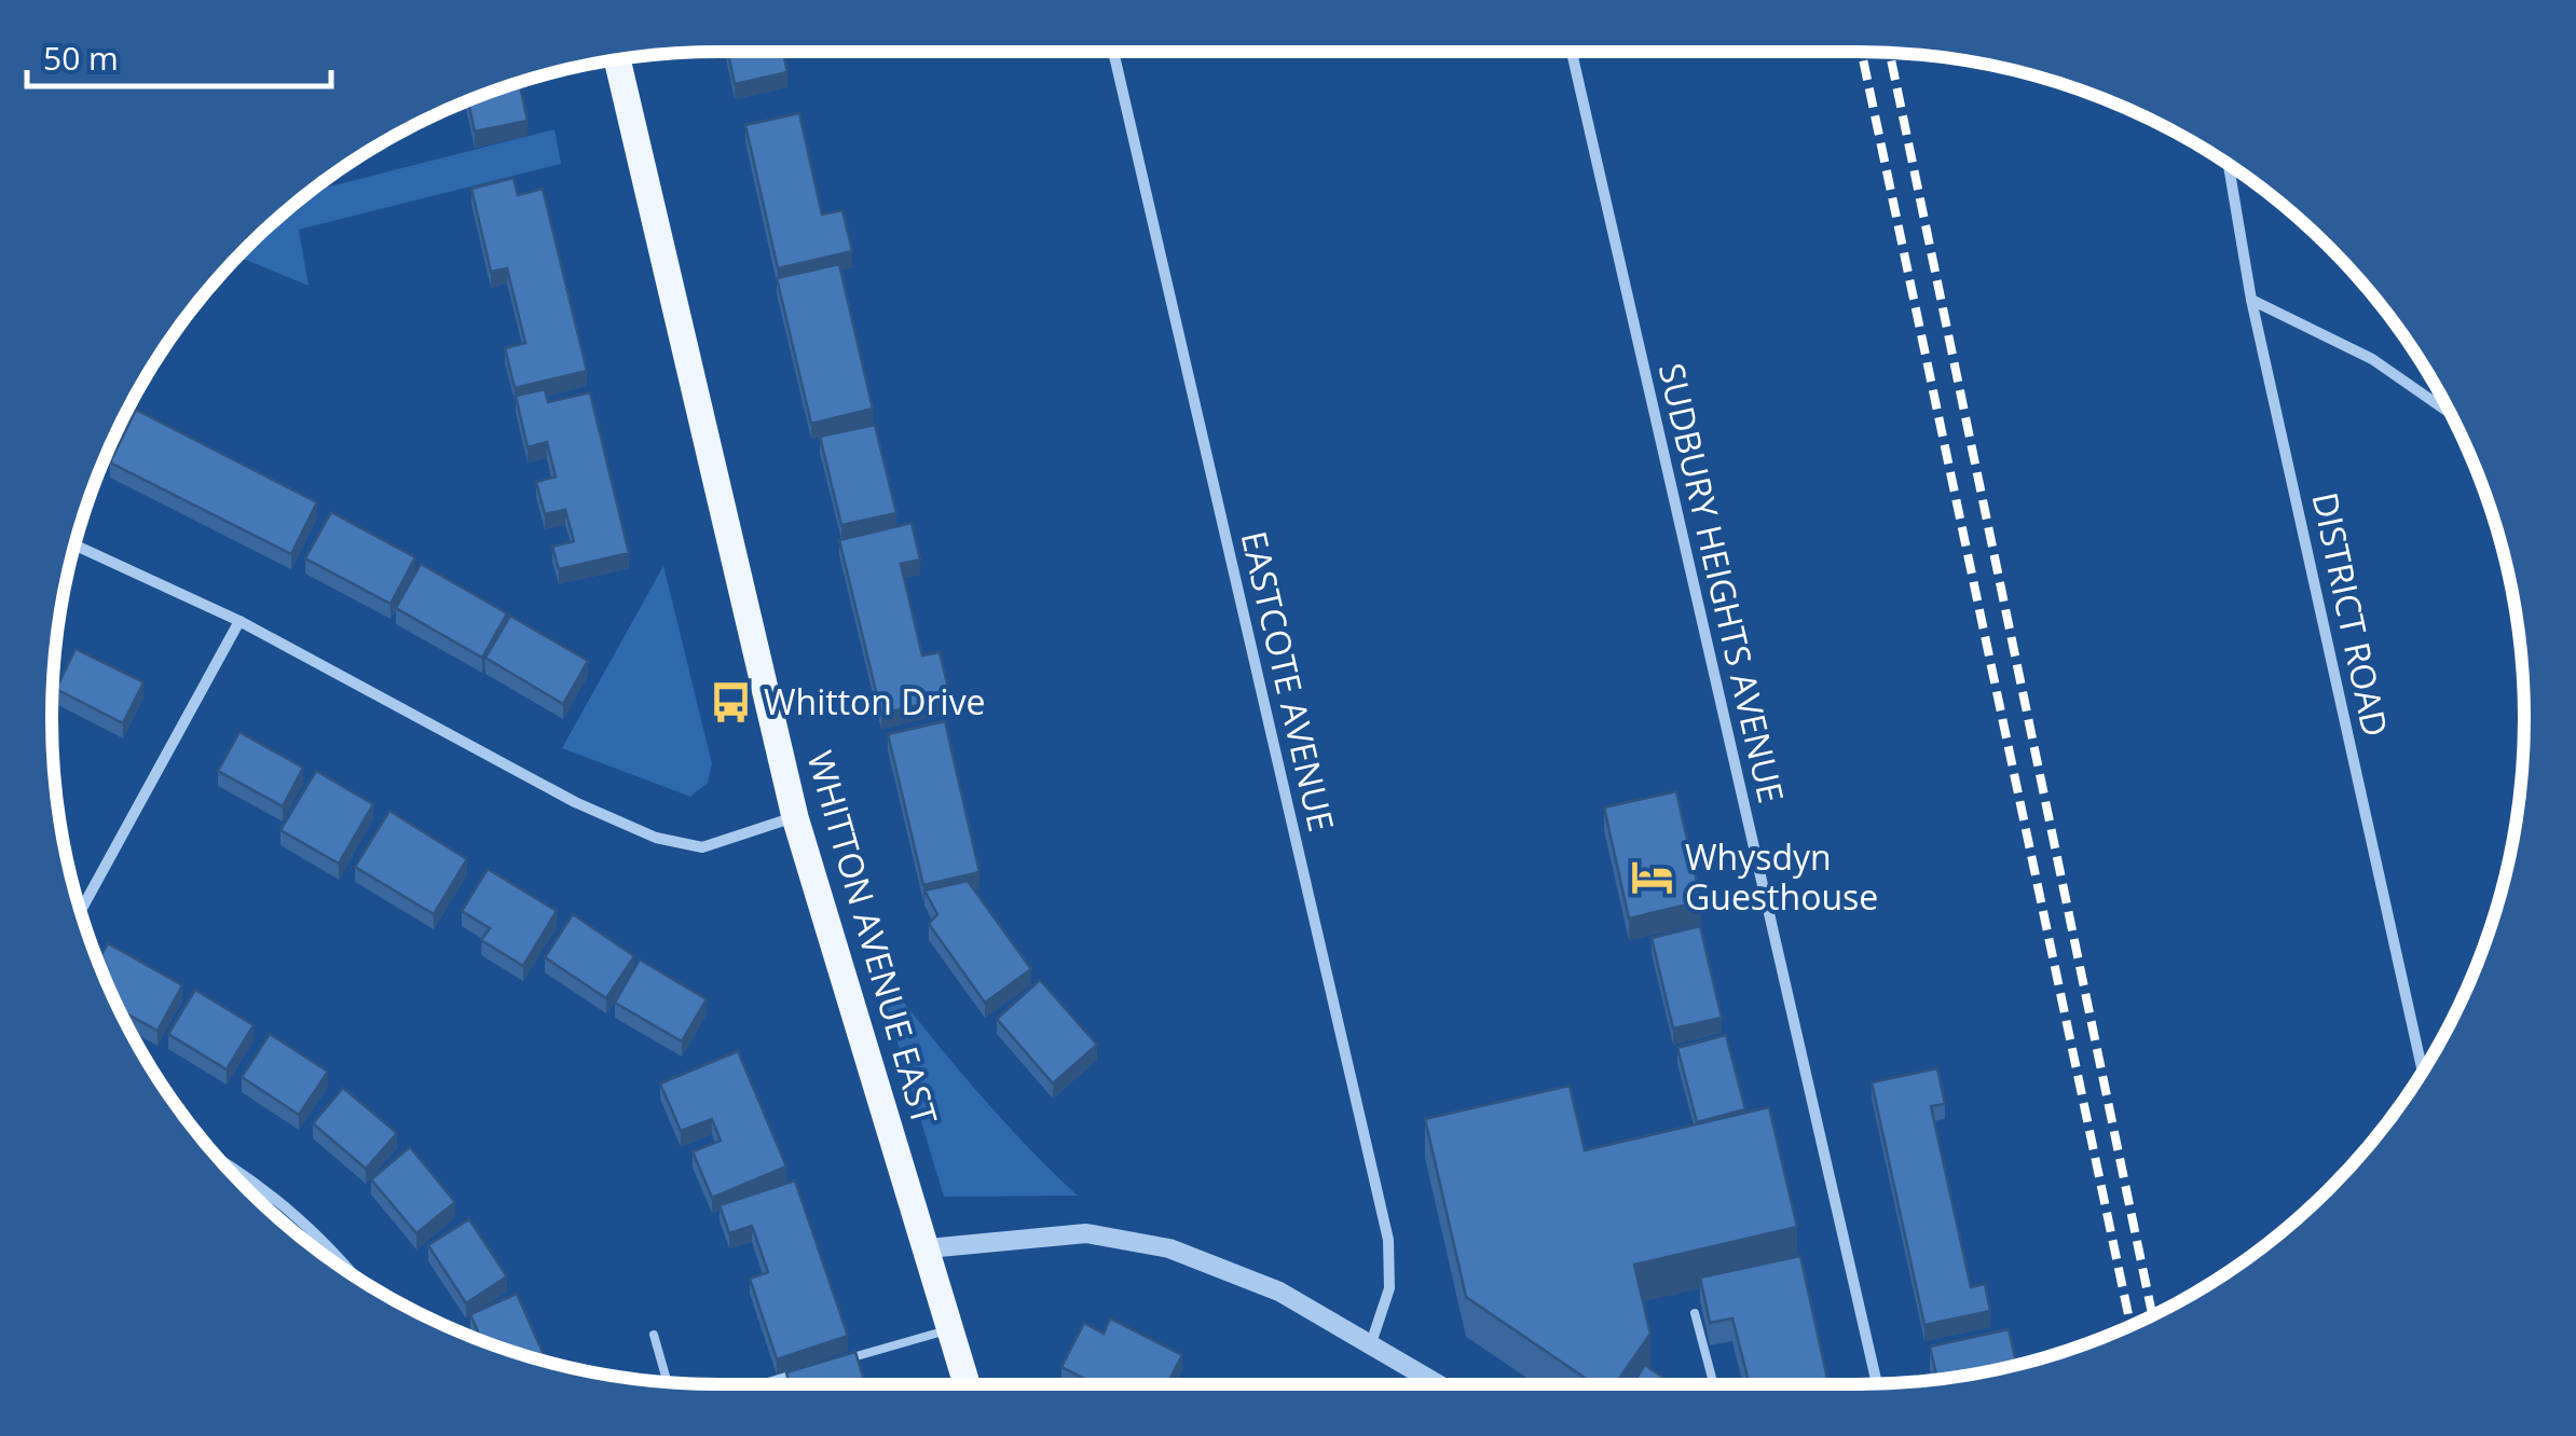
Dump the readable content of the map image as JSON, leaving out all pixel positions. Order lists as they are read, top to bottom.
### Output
{
  "streets": {
    "main road": ["WHITTON AVENUE EAST"],
    "street": ["SUDBURY HEIGHTS AVENUE", "DISTRICT ROAD", "EASTCOTE AVENUE"]
  },
  "places": {
    "bus stop": ["Whitton Drive"],
    "hotel": ["Whysdyn Guesthouse"]
  },
  "scale_bar": "50 m"
}
